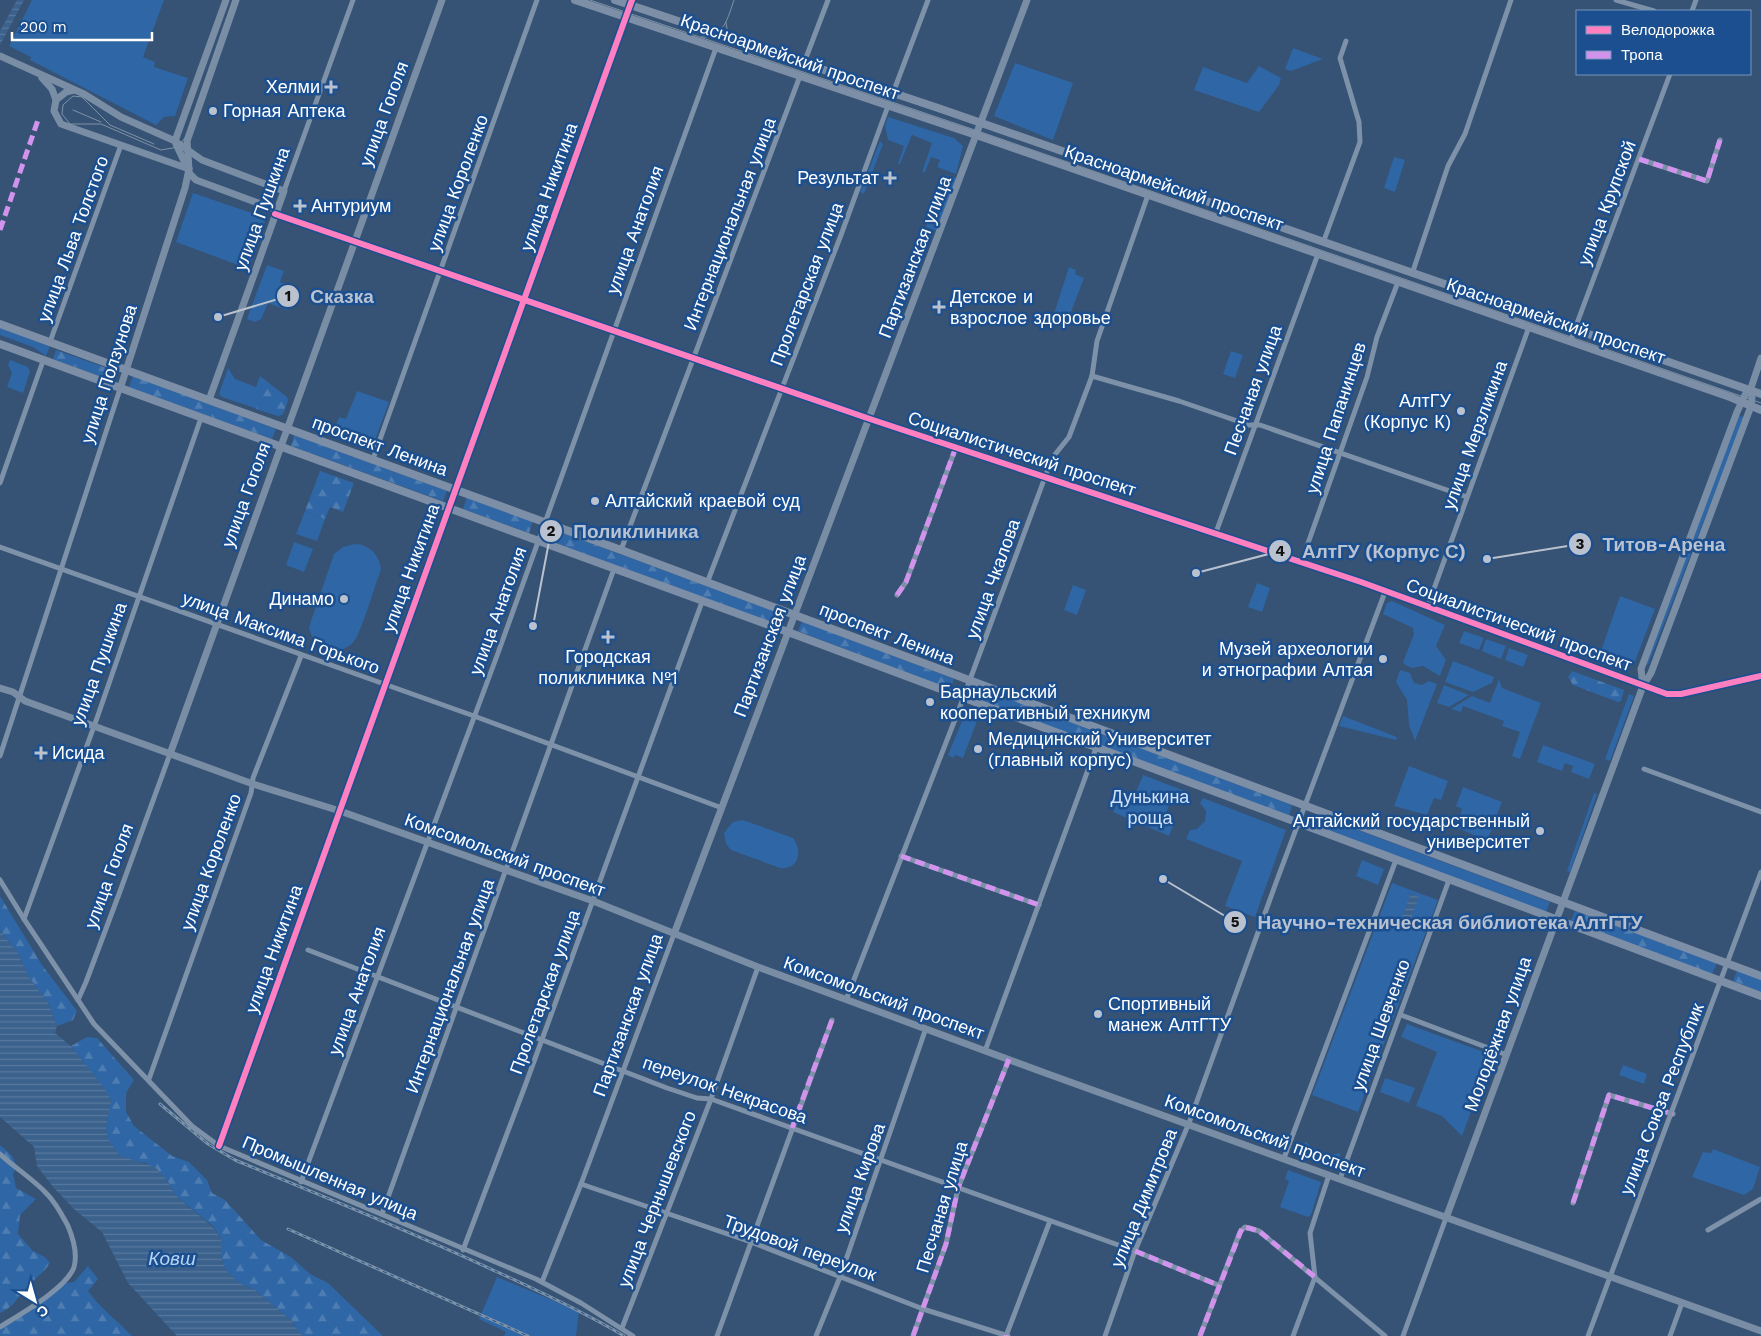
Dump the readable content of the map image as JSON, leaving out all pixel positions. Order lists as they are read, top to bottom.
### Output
{
  "streets": {
    "main road": ["Красноармейский проспект", "проспект Ленина"],
    "street": [
      "улица Гоголя",
      "улица Короленко",
      "улица Никитина",
      "улица Крупской",
      "улица Пушкина",
      "Интернациональная улица",
      "улица Анатолия",
      "улица Льва Толстого",
      "Партизанская улица",
      "Пролетарская улица",
      "улица Ползунова",
      "Песчаная улица",
      "улица Папанинцев",
      "улица Мерзликина",
      "Социалистический проспект",
      "улица Чкалова",
      "улица Максима Горького",
      "Комсомольский проспект",
      "улица Шевченко",
      "Молодёжная улица",
      "переулок Некрасова",
      "улица Союза Республик",
      "Промышленная улица",
      "улица Кирова",
      "улица Димитрова",
      "улица Чернышевского",
      "Трудовой переулок"
    ]
  },
  "crossings": [
    ["Красноармейский проспект", "улица Никитина"],
    ["Красноармейский проспект", "улица Крупской"],
    ["Красноармейский проспект", "Интернациональная улица"],
    ["Красноармейский проспект", "улица Анатолия"],
    ["Красноармейский проспект", "Партизанская улица"],
    ["Красноармейский проспект", "Пролетарская улица"],
    ["Красноармейский проспект", "Песчаная улица"],
    ["Красноармейский проспект", "улица Папанинцев"],
    ["Красноармейский проспект", "улица Мерзликина"],
    ["Красноармейский проспект", "улица Чкалова"],
    ["Красноармейский проспект", "Молодёжная улица"],
    ["улица Гоголя", "проспект Ленина"],
    ["улица Гоголя", "Социалистический проспект"],
    ["улица Гоголя", "улица Максима Горького"],
    ["улица Гоголя", "Комсомольский проспект"],
    ["улица Гоголя", "Промышленная улица"],
    ["улица Короленко", "проспект Ленина"],
    ["улица Короленко", "Социалистический проспект"],
    ["улица Короленко", "улица Максима Горького"],
    ["улица Короленко", "Комсомольский проспект"],
    ["улица Короленко", "Промышленная улица"],
    ["улица Никитина", "проспект Ленина"],
    ["улица Никитина", "Социалистический проспект"],
    ["улица Никитина", "улица Максима Горького"],
    ["улица Никитина", "Комсомольский проспект"],
    ["улица Никитина", "Промышленная улица"],
    ["улица Пушкина", "проспект Ленина"],
    ["улица Пушкина", "Социалистический проспект"],
    ["улица Пушкина", "улица Максима Горького"],
    ["улица Пушкина", "Комсомольский проспект"],
    ["улица Пушкина", "Промышленная улица"],
    ["Интернациональная улица", "проспект Ленина"],
    ["Интернациональная улица", "Социалистический проспект"],
    ["Интернациональная улица", "улица Максима Горького"],
    ["Интернациональная улица", "Комсомольский проспект"],
    ["Интернациональная улица", "переулок Некрасова"],
    ["Интернациональная улица", "Промышленная улица"],
    ["улица Анатолия", "проспект Ленина"],
    ["улица Анатолия", "Социалистический проспект"],
    ["улица Анатолия", "улица Максима Горького"],
    ["улица Анатолия", "Комсомольский проспект"],
    ["улица Анатолия", "переулок Некрасова"],
    ["улица Анатолия", "Промышленная улица"],
    ["улица Льва Толстого", "проспект Ленина"],
    ["улица Льва Толстого", "Социалистический проспект"],
    ["Партизанская улица", "проспект Ленина"],
    ["Партизанская улица", "Социалистический проспект"],
    ["Партизанская улица", "улица Максима Горького"],
    ["Партизанская улица", "Комсомольский проспект"],
    ["Партизанская улица", "переулок Некрасова"],
    ["Партизанская улица", "Промышленная улица"],
    ["Партизанская улица", "Трудовой переулок"],
    ["Пролетарская улица", "проспект Ленина"],
    ["Пролетарская улица", "Социалистический проспект"],
    ["Пролетарская улица", "улица Максима Горького"],
    ["Пролетарская улица", "Комсомольский проспект"],
    ["Пролетарская улица", "переулок Некрасова"],
    ["Пролетарская улица", "Промышленная улица"],
    ["улица Ползунова", "проспект Ленина"],
    ["улица Ползунова", "Социалистический проспект"],
    ["улица Ползунова", "улица Максима Горького"],
    ["улица Ползунова", "Комсомольский проспект"],
    ["Песчаная улица", "Социалистический проспект"],
    ["Песчаная улица", "Комсомольский проспект"],
    ["Песчаная улица", "переулок Некрасова"],
    ["Песчаная улица", "Трудовой переулок"],
    ["улица Папанинцев", "Социалистический проспект"],
    ["улица Мерзликина", "Социалистический проспект"],
    ["проспект Ленина", "улица Чкалова"],
    ["проспект Ленина", "улица Шевченко"],
    ["проспект Ленина", "Молодёжная улица"],
    ["проспект Ленина", "улица Союза Республик"],
    ["проспект Ленина", "улица Димитрова"],
    ["Социалистический проспект", "улица Чкалова"],
    ["Социалистический проспект", "Молодёжная улица"],
    ["Социалистический проспект", "улица Димитрова"],
    ["улица Чкалова", "Комсомольский проспект"],
    ["Комсомольский проспект", "улица Шевченко"],
    ["Комсомольский проспект", "Молодёжная улица"],
    ["Комсомольский проспект", "улица Союза Республик"],
    ["Комсомольский проспект", "улица Кирова"],
    ["Комсомольский проспект", "улица Димитрова"],
    ["Комсомольский проспект", "улица Чернышевского"],
    ["переулок Некрасова", "улица Кирова"],
    ["переулок Некрасова", "улица Димитрова"],
    ["переулок Некрасова", "улица Чернышевского"],
    ["Промышленная улица", "улица Чернышевского"],
    ["улица Кирова", "Трудовой переулок"],
    ["улица Чернышевского", "Трудовой переулок"]
  ],
  "water": ["Ковш"],
  "parks": ["Дунькина роща"],
  "places": {
    "health": [
      "Хелми",
      "Результат",
      "Антуриум",
      "Детское и взрослое здоровье",
      "Городская поликлиника №1",
      "Исида"
    ],
    "other": [
      "Горная Аптека",
      "Сказка",
      "АлтГУ (Корпус К)",
      "Алтайский краевой суд",
      "Титов-Арена",
      "АлтГУ (Корпус С)",
      "Динамо",
      "Поликлиника",
      "Музей археологии и этнографии Алтая",
      "Барнаульский кооперативный техникум",
      "Медицинский Университет (главный корпус)",
      "Алтайский государственный университет",
      "Научно-техническая библиотека АлтГТУ",
      "Спортивный манеж АлтГТУ"
    ]
  },
  "legend": ["Велодорожка", "Тропа"],
  "scale_bar": "200 m",
  "north": "bottom right"
}
